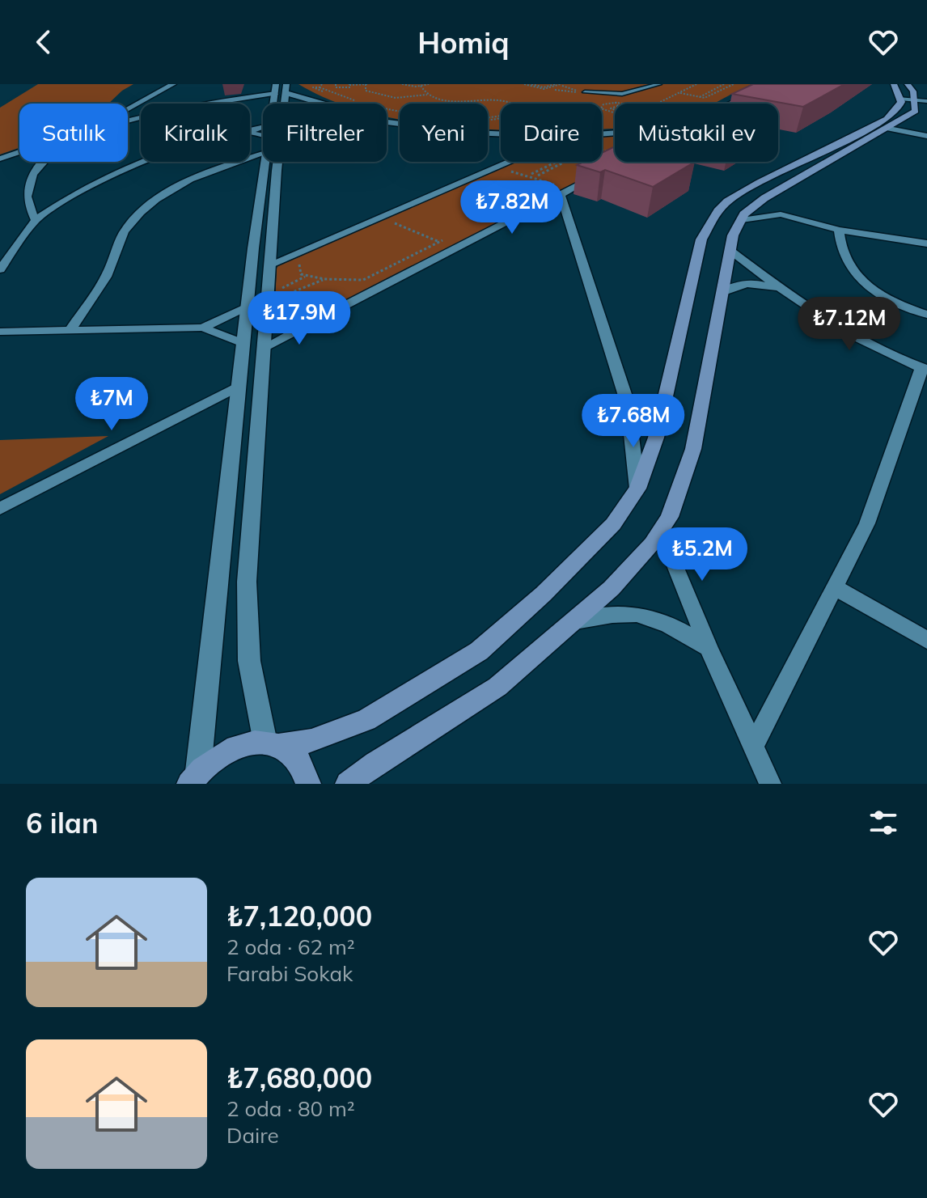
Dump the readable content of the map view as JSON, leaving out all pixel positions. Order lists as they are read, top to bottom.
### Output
{
  "page": {
    "header": "Homiq",
    "chip": [
      "Satılık",
      "Kiralık",
      "Filtreler",
      "Yeni",
      "Daire",
      "Müstakil ev"
    ],
    "price": [
      "₺7.82M",
      "₺17.9M",
      "₺7.12M",
      "₺7M",
      "₺7.68M",
      "₺5.2M"
    ],
    "heading": "6 ilan",
    "list": [
      {
        "name": "₺7,120,000",
        "note": "2 oda · 62 m² · Farabi Sokak"
      },
      {
        "name": "₺7,680,000",
        "note": "2 oda · 80 m² · Daire"
      }
    ]
  }
}
